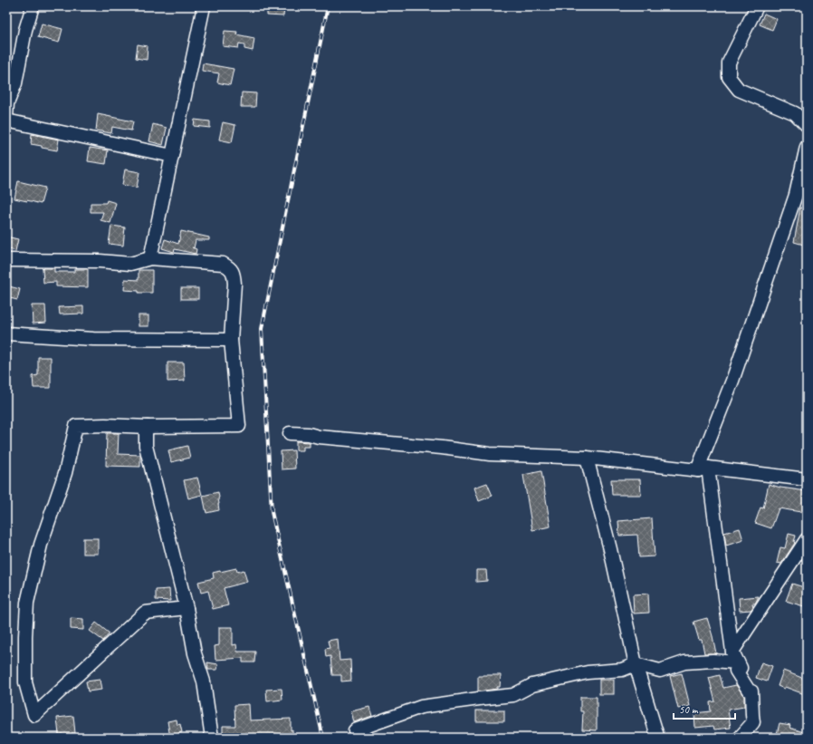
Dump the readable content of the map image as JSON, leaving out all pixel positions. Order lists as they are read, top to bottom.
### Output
{
  "scale_bar": "50 m"
}
